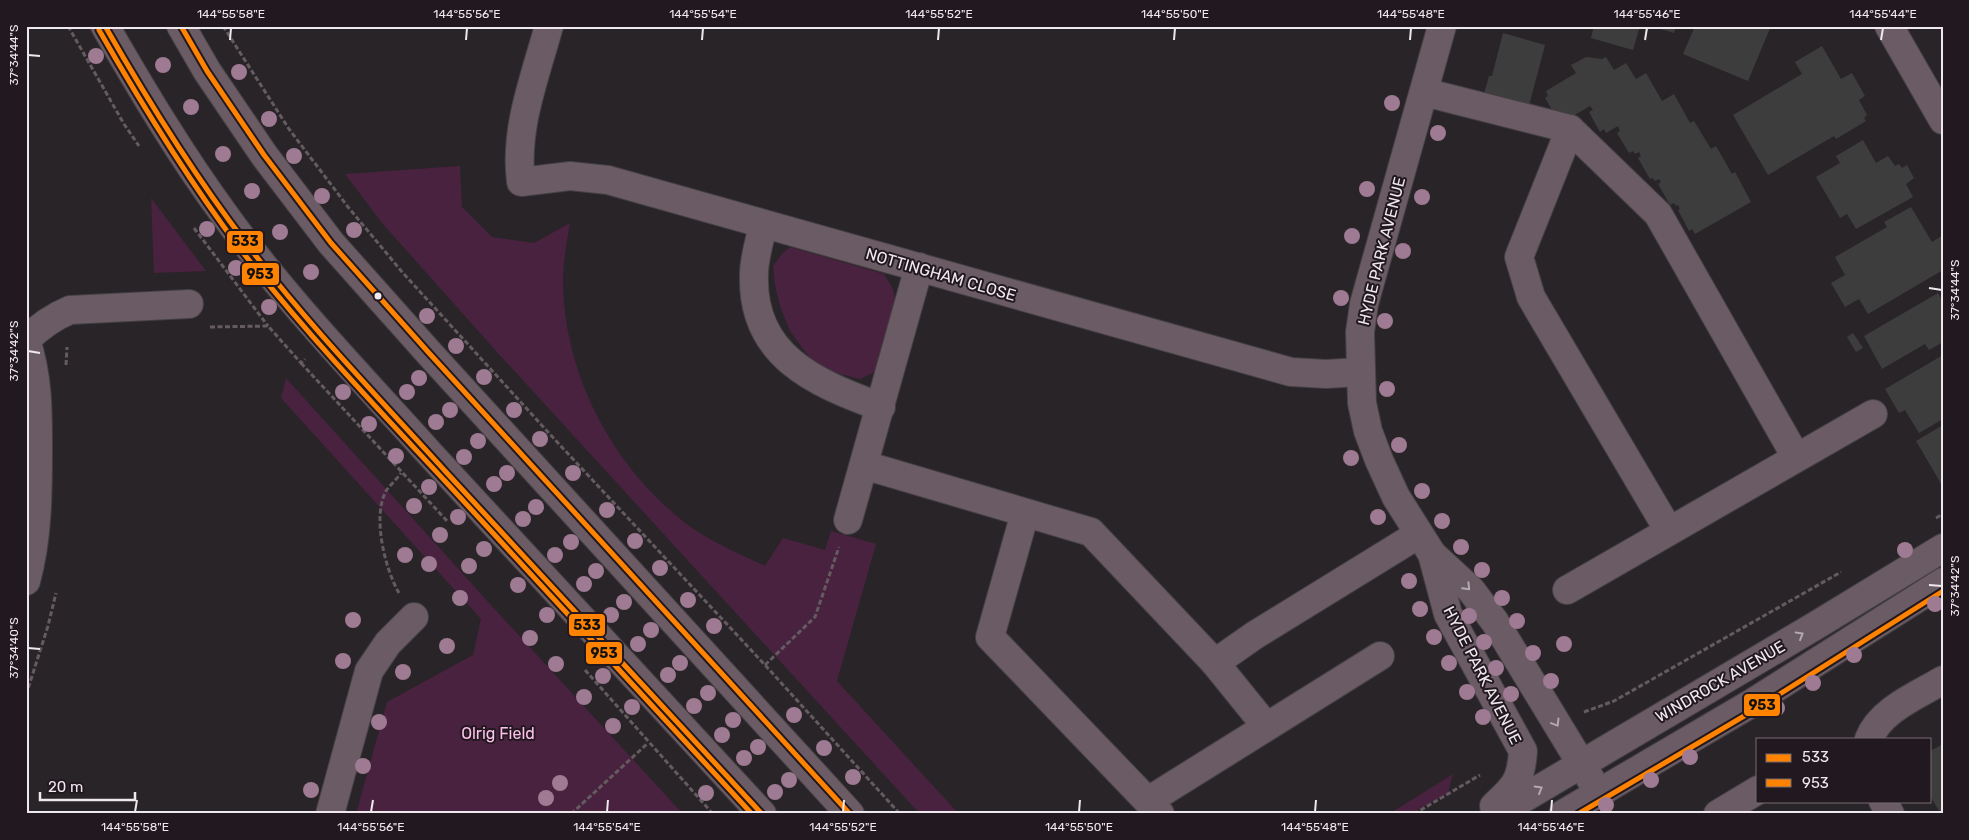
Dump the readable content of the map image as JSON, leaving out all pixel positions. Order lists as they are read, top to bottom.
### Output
{
  "streets": {
    "street": ["HYDE PARK AVENUE", "NOTTINGHAM CLOSE", "WINDROCK AVENUE"]
  },
  "crossings": [
    ["HYDE PARK AVENUE", "NOTTINGHAM CLOSE"],
    ["HYDE PARK AVENUE", "WINDROCK AVENUE"]
  ],
  "parks": ["Olrig Field"],
  "lines": ["transit line 533", "transit line 953"],
  "legend": ["533", "953"],
  "scale_bar": "20 m",
  "coordinates": [
    "144°55'58\"E",
    "144°55'56\"E",
    "144°55'54\"E",
    "144°55'52\"E",
    "144°55'50\"E",
    "144°55'48\"E",
    "144°55'46\"E",
    "144°55'44\"E",
    "37°34'44\"S",
    "37°34'42\"S",
    "37°34'40\"S"
  ]
}
